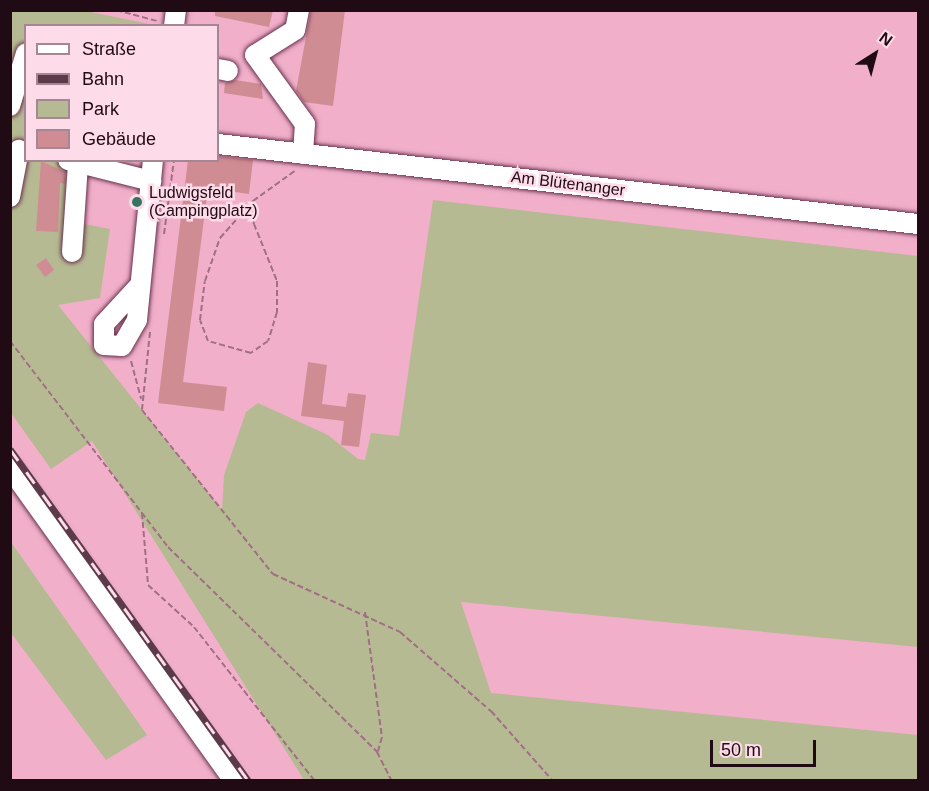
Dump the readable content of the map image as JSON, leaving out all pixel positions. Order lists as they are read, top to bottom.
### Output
{
  "streets": {
    "street": ["Am Blütenanger"]
  },
  "places": ["Ludwigsfeld (Campingplatz)"],
  "legend": [
    "Straße",
    "Bahn",
    "Park",
    "Gebäude"
  ],
  "scale_bar": "50 m",
  "north": "top right"
}
